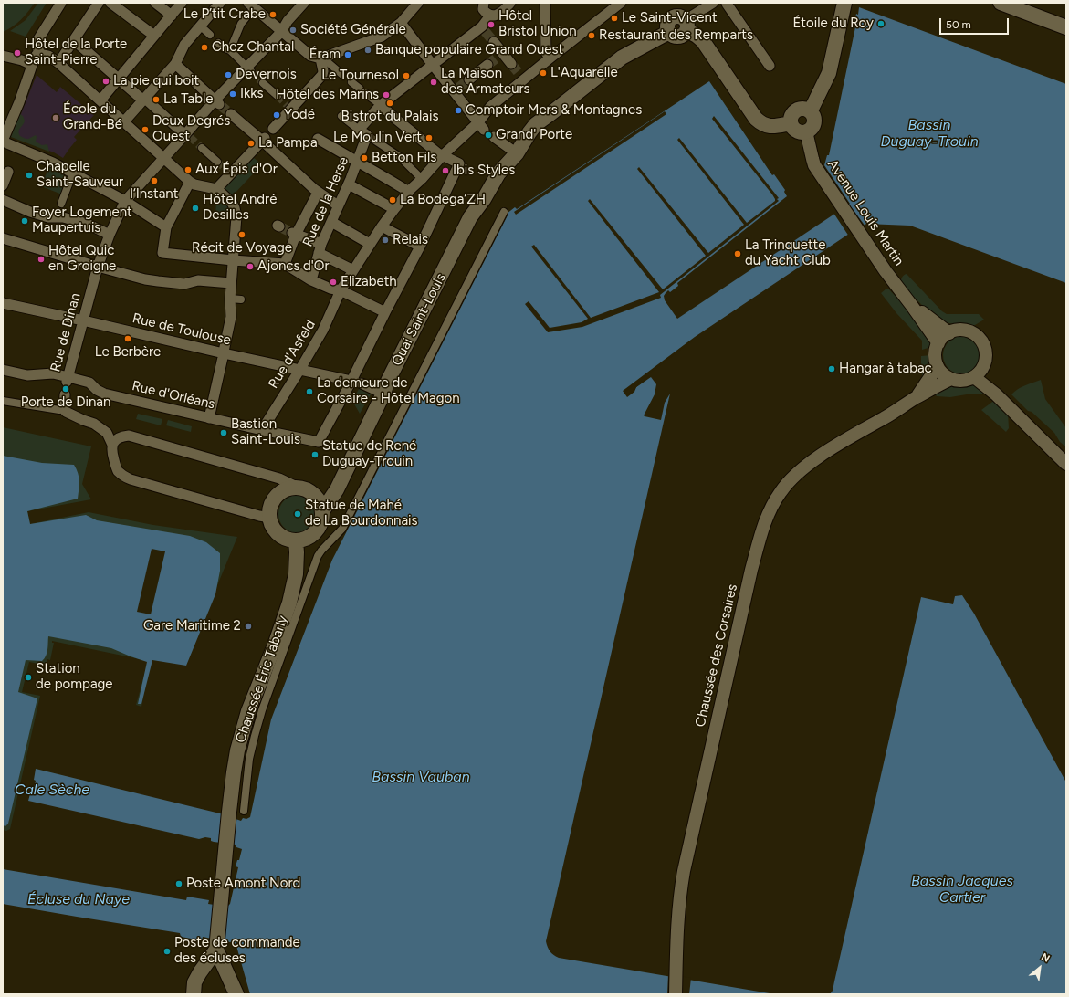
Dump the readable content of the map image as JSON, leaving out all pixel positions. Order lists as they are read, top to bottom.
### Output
{
  "streets": {
    "main road": ["Quai Saint-Louis", "Chaussée Éric Tabarly"],
    "street": [
      "Rue de la Herse",
      "Avenue Louis Martin",
      "Rue de Toulouse",
      "Rue de Dinan",
      "Rue d'Asfeld",
      "Rue d'Orléans",
      "Chaussée des Corsaires"
    ]
  },
  "crossings": [
    ["Avenue Louis Martin", "Chaussée des Corsaires"],
    ["Quai Saint-Louis", "Rue de Toulouse"],
    ["Quai Saint-Louis", "Chaussée Éric Tabarly"],
    ["Rue de Toulouse", "Rue de Dinan"],
    ["Rue de Toulouse", "Rue d'Asfeld"],
    ["Rue de Toulouse", "Rue d'Orléans"],
    ["Rue de Dinan", "Rue d'Orléans"],
    ["Rue d'Asfeld", "Rue d'Orléans"]
  ],
  "water": [
    "Bassin Duguay-Trouin",
    "Bassin Vauban",
    "Cale Sèche",
    "Bassin Jacques Cartier",
    "Écluse du Naye"
  ],
  "places": [
    "Le P’tit Crabe",
    "Le Saint-Vicent",
    "Étoile du Roy",
    "Hôtel Bristol Union",
    "Société Générale",
    "Restaurant des Remparts",
    "Chez Chantal",
    "Banque populaire Grand Ouest",
    "Hôtel de la Porte Saint-Pierre",
    "Éram",
    "L'Aquarelle",
    "Devernois",
    "Le Tournesol",
    "La pie qui boit",
    "La Maison des Armateurs",
    "Ikks",
    "Hôtel des Marins",
    "La Table",
    "Bistrot du Palais",
    "Comptoir Mers & Montagnes",
    "Yodé",
    "École du Grand-Bé",
    "Deux Degrés Ouest",
    "Grand' Porte",
    "Le Moulin Vert",
    "La Pampa",
    "Betton Fils",
    "Aux Épis d'Or",
    "Ibis Styles",
    "Chapelle Saint-Sauveur",
    "l‘Instant",
    "La Bodega’ZH",
    "Hôtel André Desilles",
    "Foyer Logement Maupertuis",
    "Récit de Voyage",
    "Relais",
    "La Trinquette du Yacht Club",
    "Hôtel Quic en Groigne",
    "Ajoncs d'Or",
    "Elizabeth",
    "Le Berbère",
    "Hangar à tabac",
    "Porte de Dinan",
    "La demeure de Corsaire - Hôtel Magon",
    "Bastion Saint-Louis",
    "Statue de René Duguay-Trouin",
    "Statue de Mahé de La Bourdonnais",
    "Gare Maritime 2",
    "Station de pompage",
    "Poste Amont Nord",
    "Poste de commande des écluses"
  ],
  "scale_bar": "50 m",
  "north": "top right"
}
